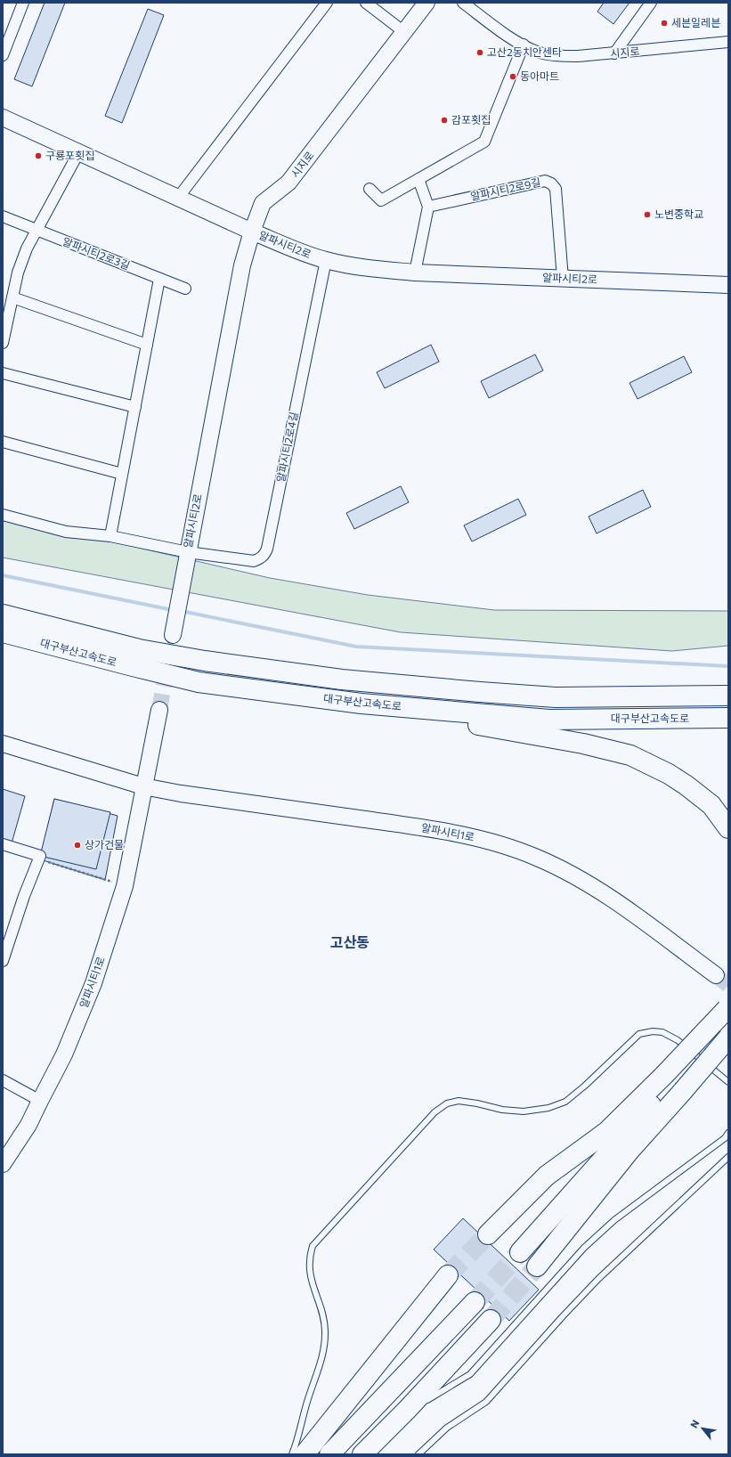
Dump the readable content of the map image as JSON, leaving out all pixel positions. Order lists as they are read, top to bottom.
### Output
{
  "streets": {
    "highway": ["대구부산고속도로"],
    "street": [
      "시지로",
      "알파시티2로9길",
      "알파시티2로",
      "알파시티2로3길",
      "알파시티2로4길",
      "알파시티1로"
    ]
  },
  "crossings": [
    ["시지로", "알파시티2로"],
    ["알파시티2로9길", "알파시티2로"],
    ["알파시티2로", "알파시티2로4길"]
  ],
  "districts": ["고산동"],
  "places": [
    "세븐일레븐",
    "고산2동치안센타",
    "동아마트",
    "감포횟집",
    "구룡포횟집",
    "노변중학교",
    "상가건물"
  ],
  "north": "top left"
}
